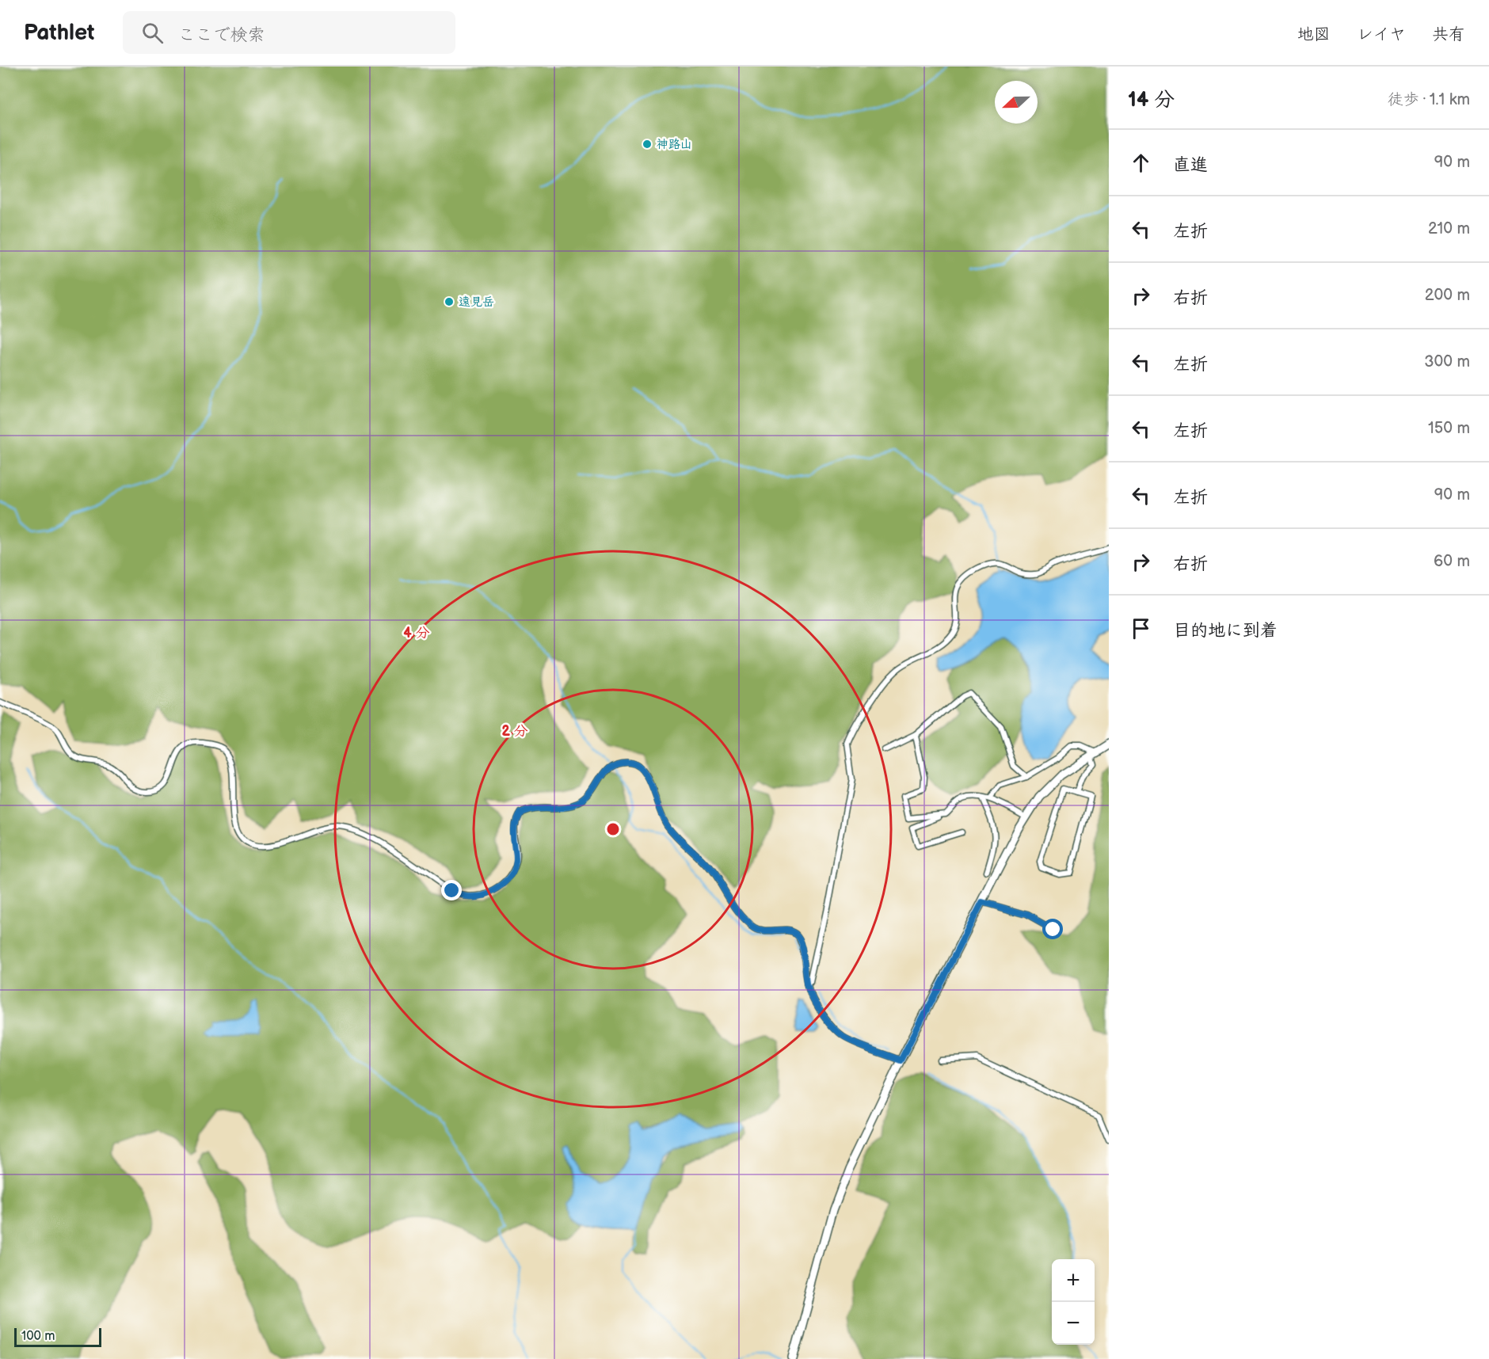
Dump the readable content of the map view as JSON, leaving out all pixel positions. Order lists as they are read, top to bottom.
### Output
{
  "places": ["神路山", "遠見岳"],
  "scale_bar": "100 m",
  "north": "left",
  "page": {
    "header": "Pathlet",
    "search": "ここで検索",
    "nav": ["地図", "レイヤ", "共有"],
    "heading": ["14 分", "徒歩 · 1.1 km"],
    "list": [
      ["直進", "90 m"],
      ["左折", "210 m"],
      ["右折", "200 m"],
      ["左折", "300 m"],
      ["左折", "150 m"],
      ["左折", "90 m"],
      ["右折", "60 m"],
      "目的地に到着"
    ],
    "map_buttons": ["+", "−"],
    "scale": "100 m"
  },
  "rings": ["4 分", "2 分"]
}
